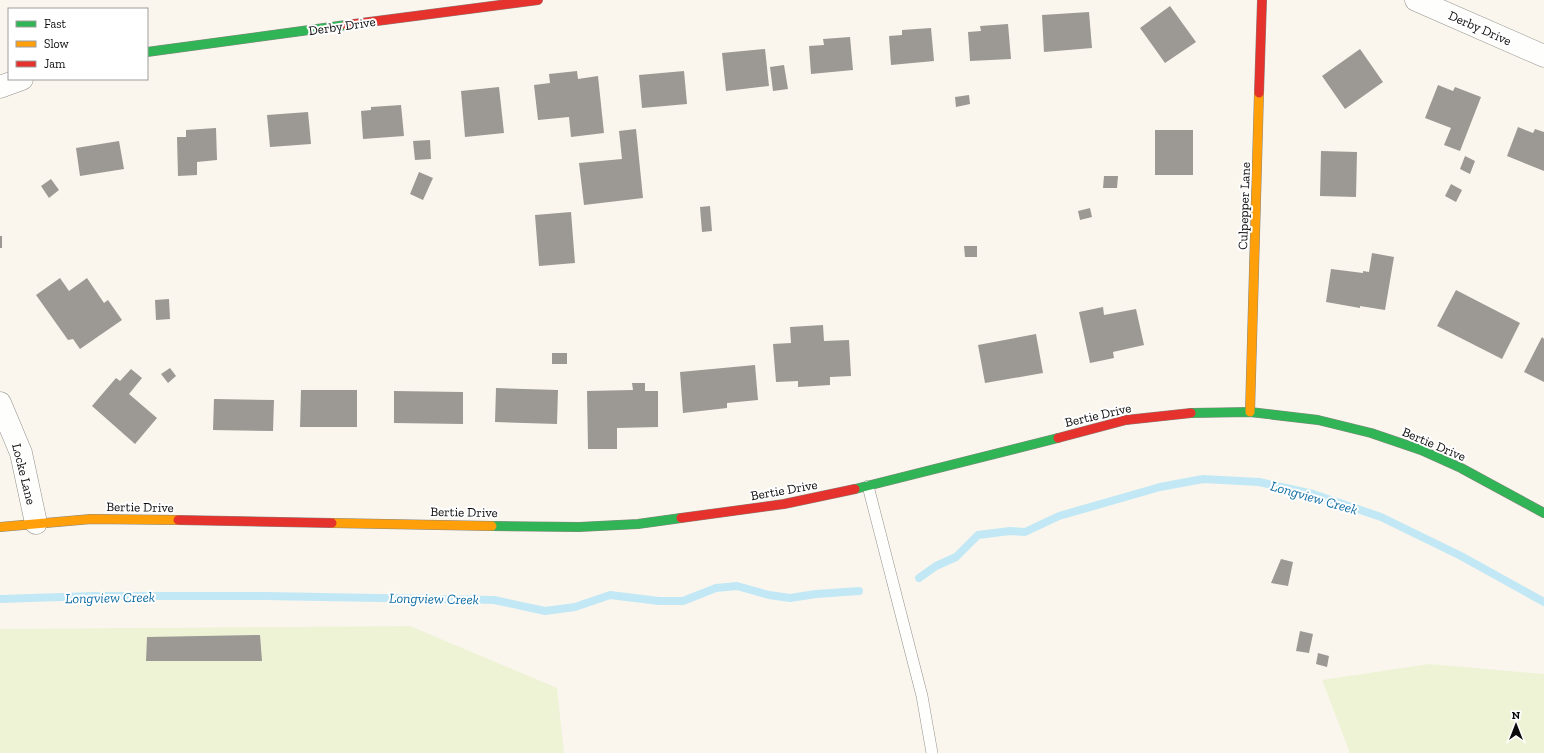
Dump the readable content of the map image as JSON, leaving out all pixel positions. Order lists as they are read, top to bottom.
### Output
{
  "streets": {
    "street": [
      "Derby Drive",
      "Culpepper Lane",
      "Bertie Drive",
      "Locke Lane"
    ]
  },
  "crossings": [
    ["Culpepper Lane", "Bertie Drive"],
    ["Bertie Drive", "Locke Lane"]
  ],
  "water": ["Longview Creek"],
  "legend": ["Fast", "Slow", "Jam"],
  "north": "top"
}
